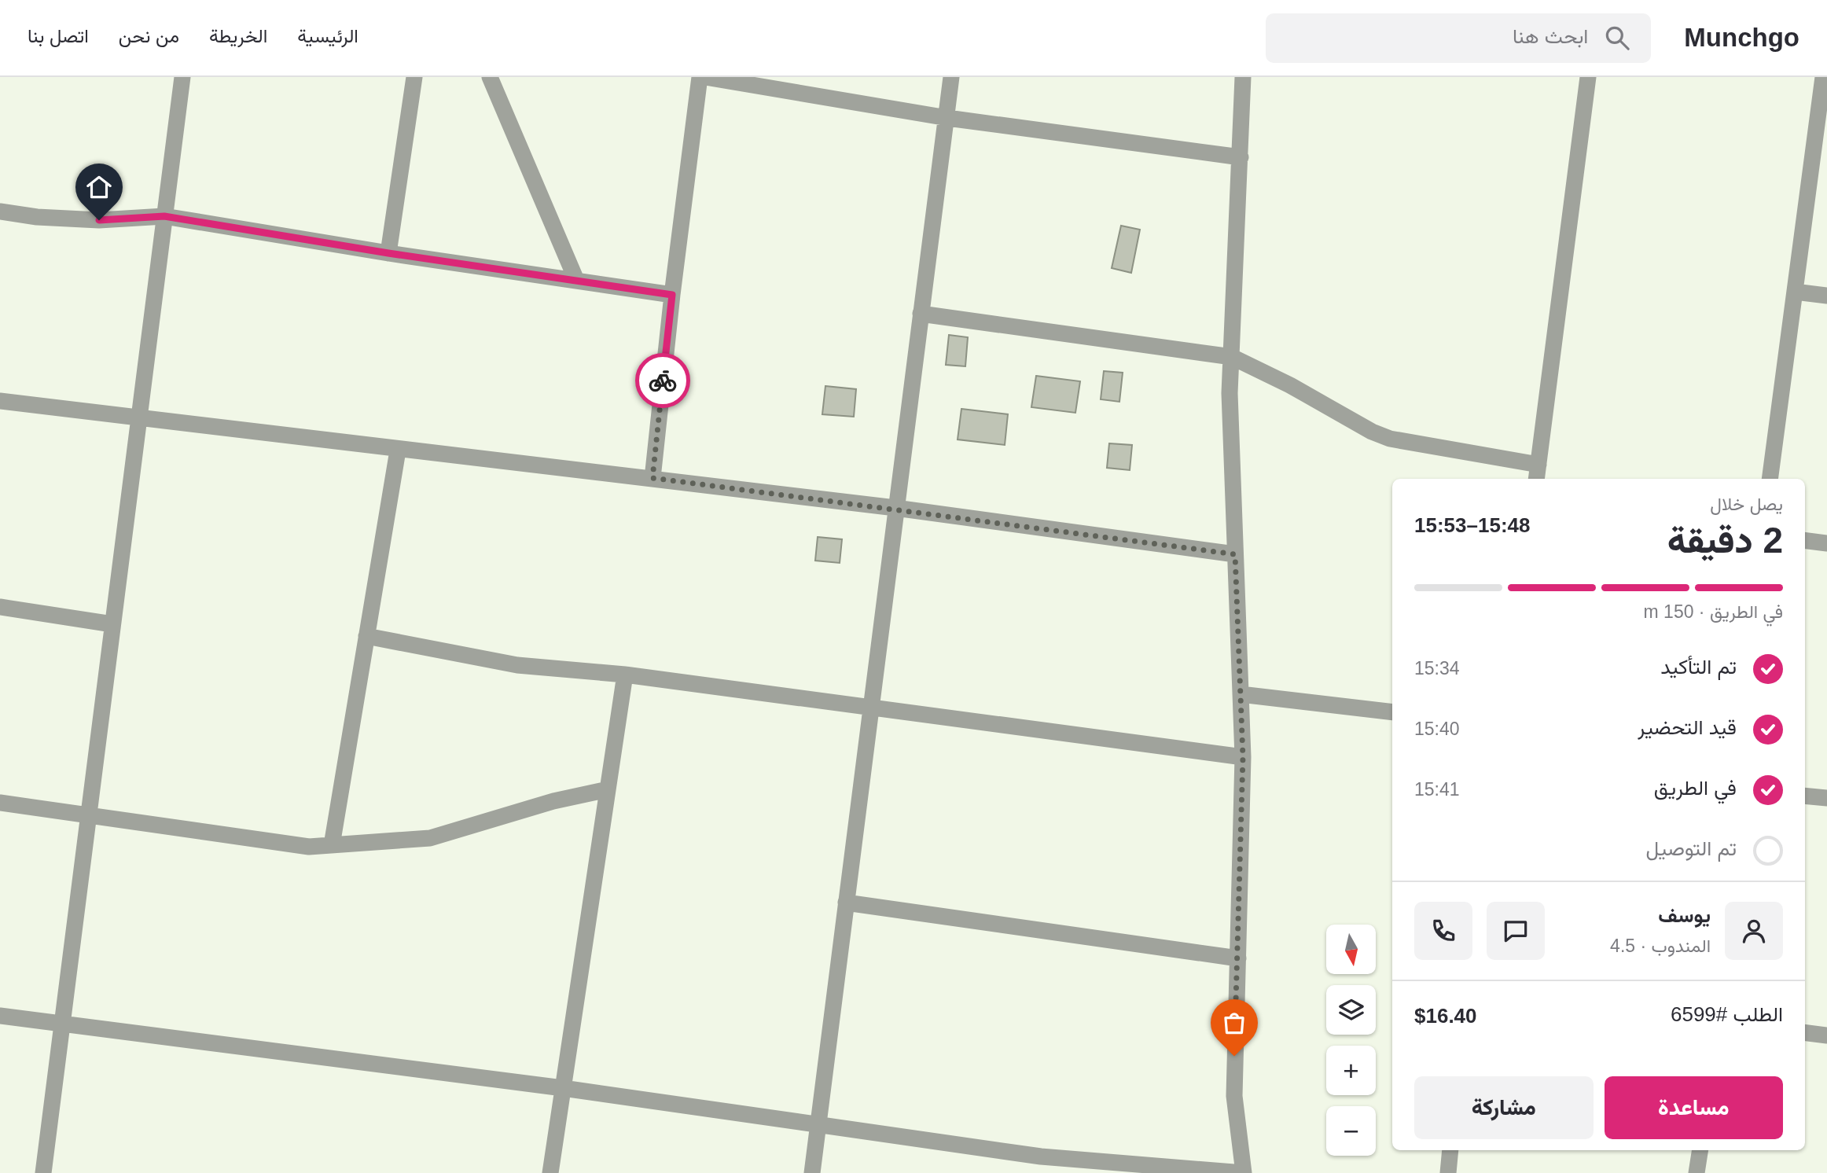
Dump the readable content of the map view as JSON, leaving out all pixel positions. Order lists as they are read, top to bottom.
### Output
{
  "north": "bottom",
  "page": {
    "header": "Munchgo",
    "search": "ابحث هنا",
    "nav": [
      "الرئيسية",
      "الخريطة",
      "من نحن",
      "اتصل بنا"
    ],
    "heading": ["2 دقيقة", "يصل خلال", "15:48–15:53"],
    "panel": [
      "يوسف",
      "المندوب · 4.5",
      "الطلب #6599",
      "$16.40"
    ],
    "bar": "في الطريق · 150 m",
    "list": [
      ["تم التأكيد", "15:34"],
      ["قيد التحضير", "15:40"],
      ["في الطريق", "15:41"],
      "تم التوصيل"
    ],
    "map_buttons": ["+", "−"],
    "buttons": ["مساعدة", "مشاركة"]
  }
}
